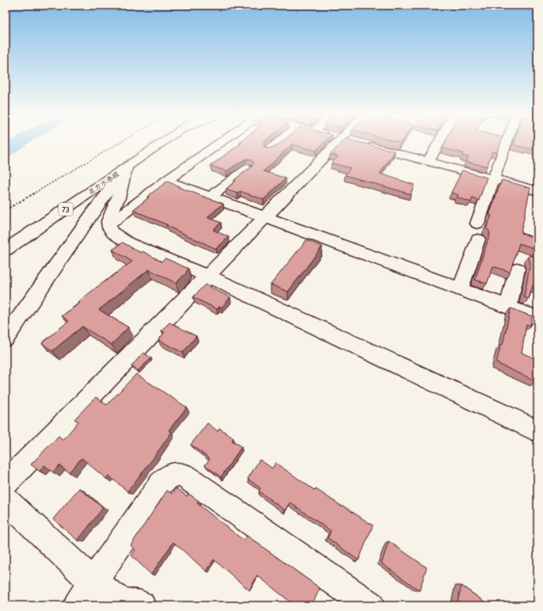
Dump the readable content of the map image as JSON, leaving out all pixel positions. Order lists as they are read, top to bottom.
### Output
{
  "streets": {
    "street": ["直方水巻線", "73"]
  }
}
